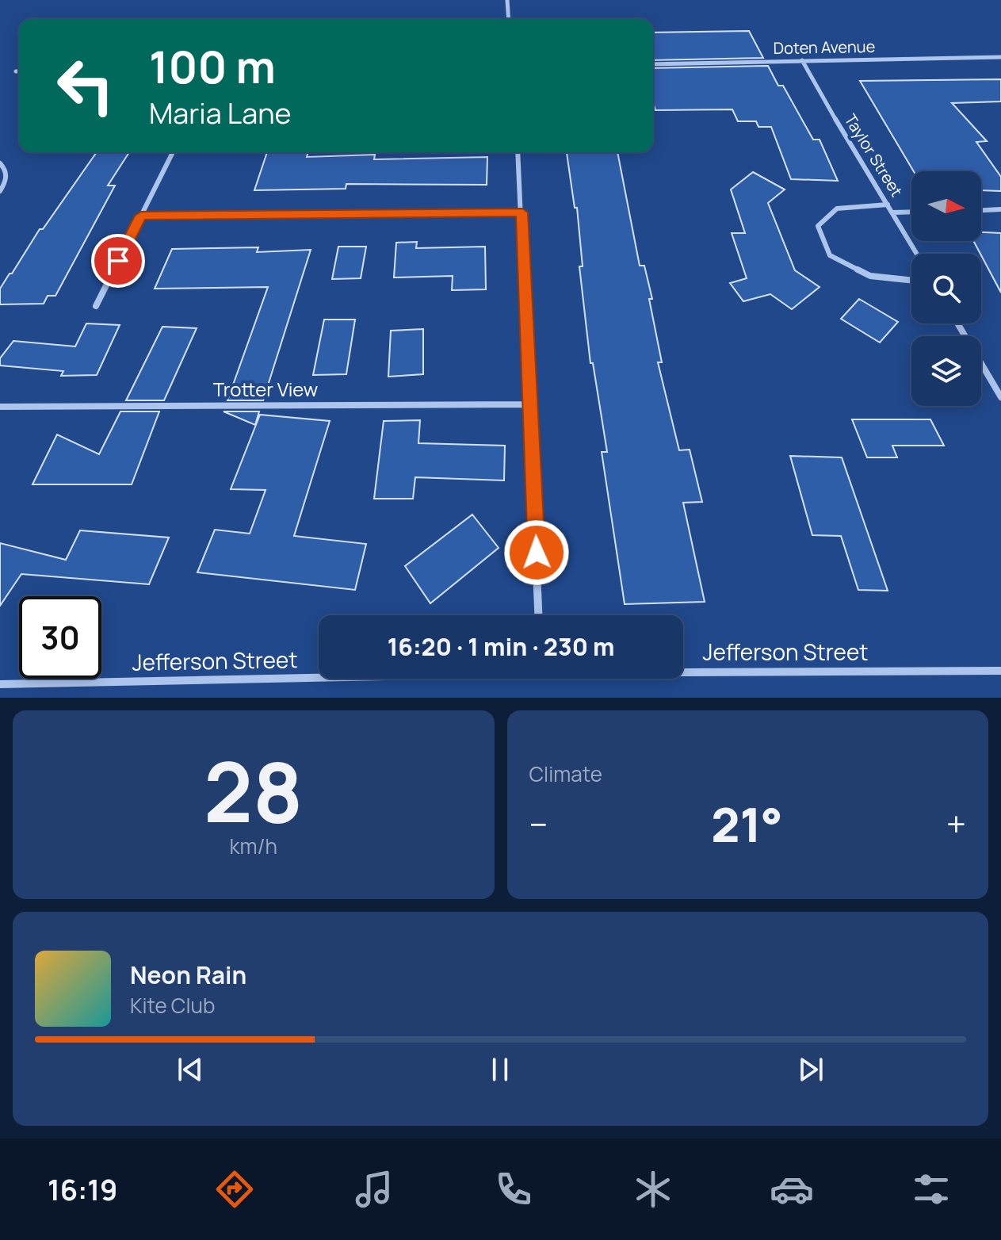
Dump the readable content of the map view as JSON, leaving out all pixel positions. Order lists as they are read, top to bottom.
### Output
{
  "streets": {
    "street": [
      "Doten Avenue",
      "Taylor Street",
      "Trotter View",
      "Jefferson Street"
    ]
  },
  "crossings": [
    ["Doten Avenue", "Taylor Street"]
  ],
  "north": "right",
  "page": {
    "turn": ["100 m", "Maria Lane"],
    "limit": "30",
    "trip": "16:20 · 1 min · 230 m",
    "tile": [
      ["28", "km/h"],
      "Climate"
    ],
    "heat": ["−", "21°", "+"],
    "song": ["Neon Rain", "Kite Club"],
    "tabs": "16:19"
  }
}
